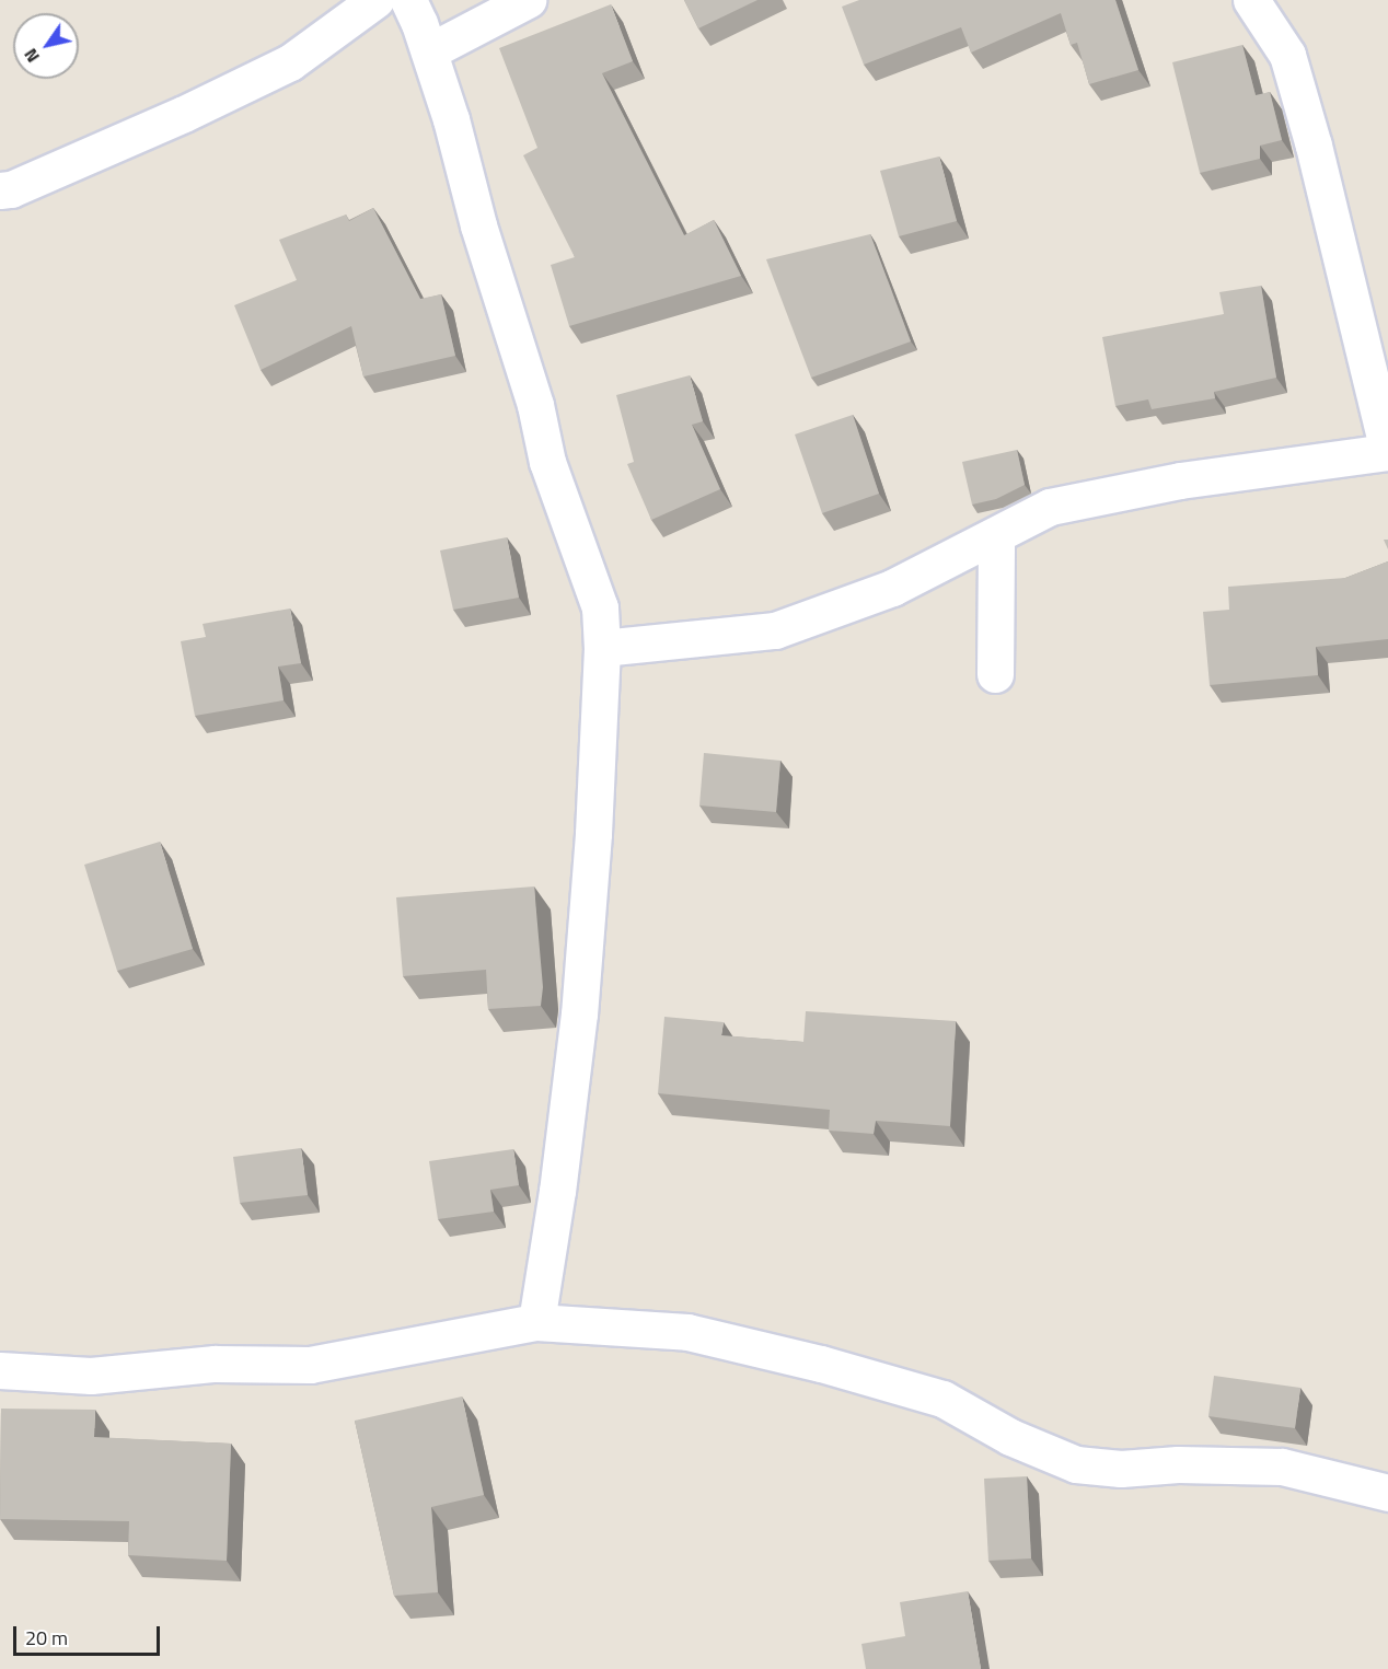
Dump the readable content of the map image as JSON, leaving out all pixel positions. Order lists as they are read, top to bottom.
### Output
{
  "scale_bar": "20 m",
  "north": "bottom left"
}
